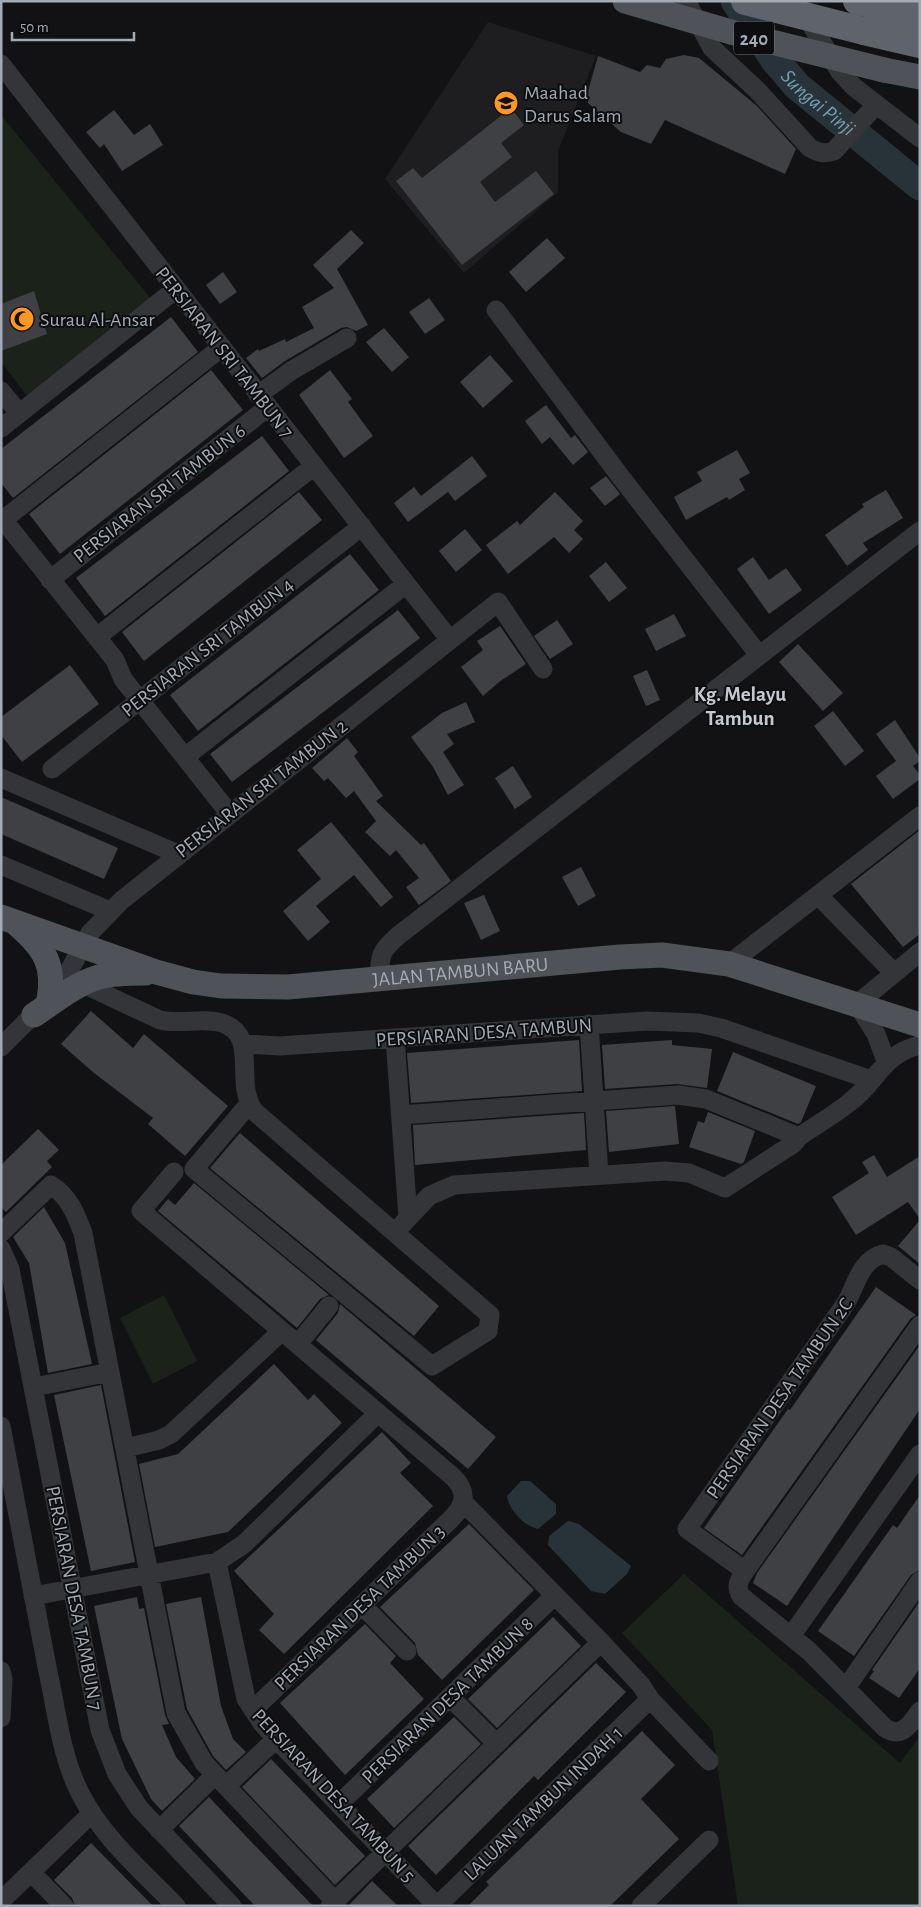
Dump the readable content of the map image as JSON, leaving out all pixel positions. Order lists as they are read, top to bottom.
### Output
{
  "streets": {
    "main road": ["240", "JALAN TAMBUN BARU"],
    "street": [
      "PERSIARAN SRI TAMBUN 7",
      "PERSIARAN SRI TAMBUN 6",
      "PERSIARAN SRI TAMBUN 4",
      "PERSIARAN SRI TAMBUN 2",
      "PERSIARAN DESA TAMBUN",
      "PERSIARAN DESA TAMBUN 2C",
      "PERSIARAN DESA TAMBUN 7",
      "PERSIARAN DESA TAMBUN 3",
      "PERSIARAN DESA TAMBUN 8",
      "PERSIARAN DESA TAMBUN 5",
      "LALUAN TAMBUN INDAH 1"
    ]
  },
  "crossings": [
    ["PERSIARAN SRI TAMBUN 7", "PERSIARAN SRI TAMBUN 6"],
    ["PERSIARAN SRI TAMBUN 7", "PERSIARAN SRI TAMBUN 4"],
    ["PERSIARAN SRI TAMBUN 7", "PERSIARAN SRI TAMBUN 2"],
    ["PERSIARAN SRI TAMBUN 2", "JALAN TAMBUN BARU"],
    ["PERSIARAN DESA TAMBUN 3", "PERSIARAN DESA TAMBUN 5"],
    ["PERSIARAN DESA TAMBUN 8", "PERSIARAN DESA TAMBUN 5"],
    ["PERSIARAN DESA TAMBUN 5", "LALUAN TAMBUN INDAH 1"]
  ],
  "districts": ["Kg. Melayu Tambun"],
  "water": ["Sungai Pinji"],
  "places": {
    "school or university": ["Maahad Darus Salam"],
    "mosque": ["Surau Al-Ansar"]
  },
  "scale_bar": "50 m"
}
